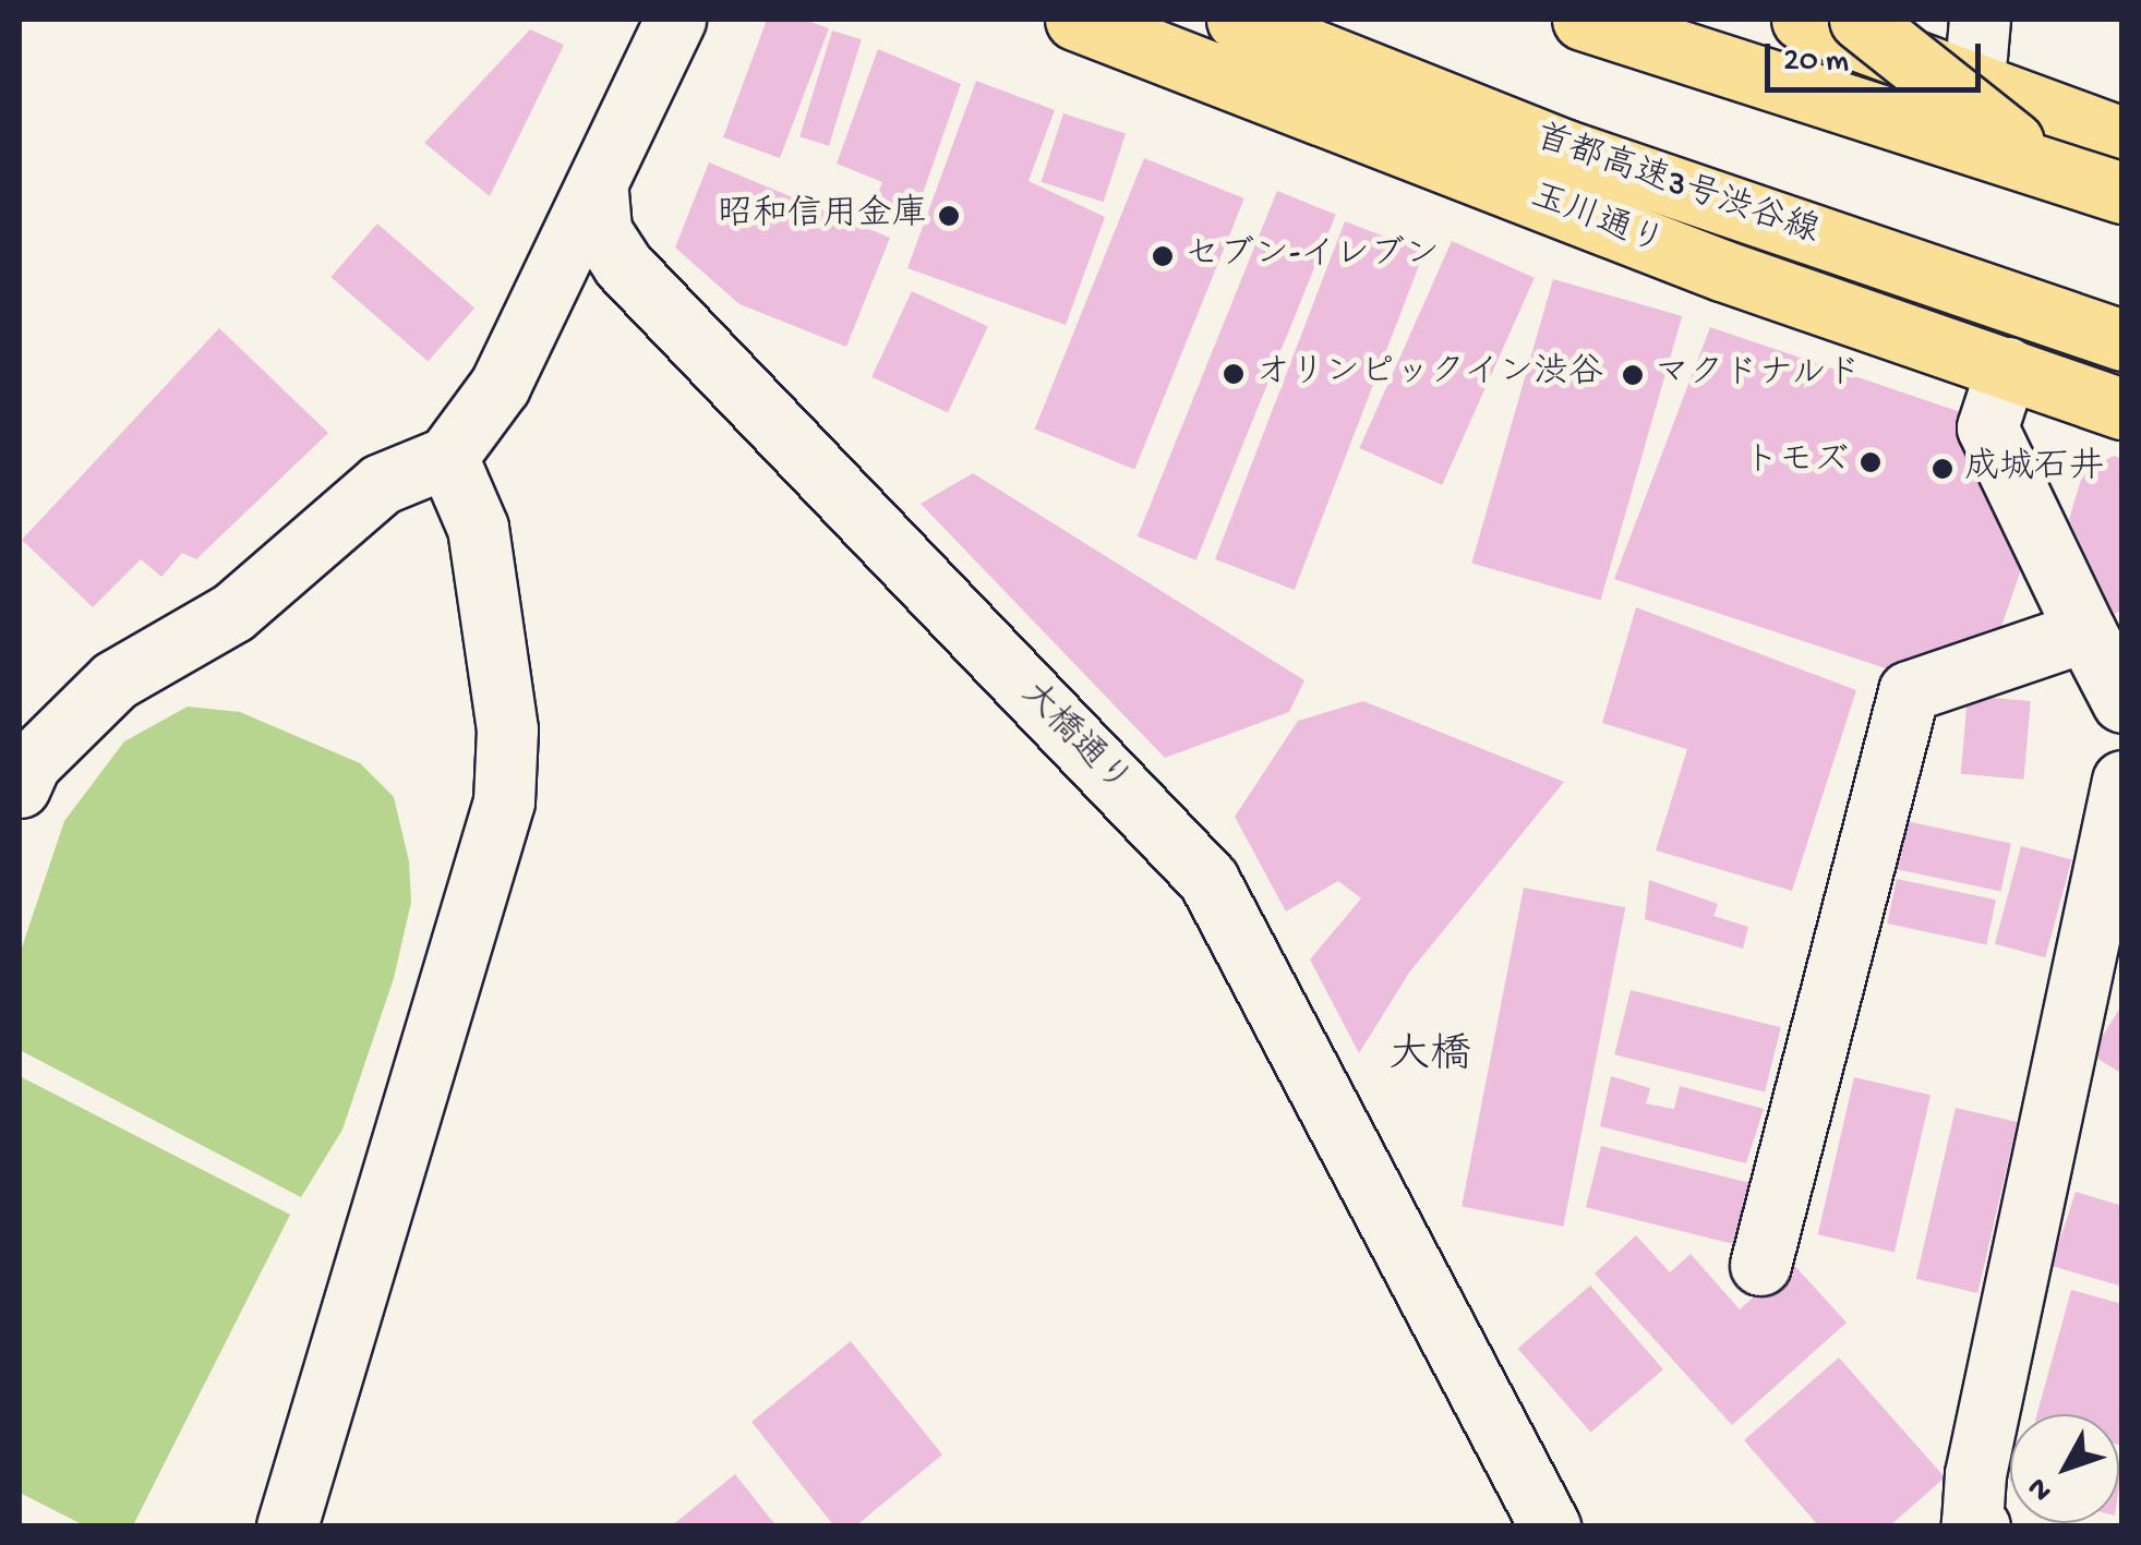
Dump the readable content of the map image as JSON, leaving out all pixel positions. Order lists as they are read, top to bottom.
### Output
{
  "streets": {
    "highway": ["首都高速3号渋谷線", "玉川通り"],
    "street": ["大橋通り"]
  },
  "districts": ["大橋"],
  "places": [
    "昭和信用金庫",
    "セブン-イレブン",
    "オリンピックイン渋谷",
    "マクドナルド",
    "トモズ",
    "成城石井"
  ],
  "scale_bar": "20 m",
  "north": "bottom left"
}
